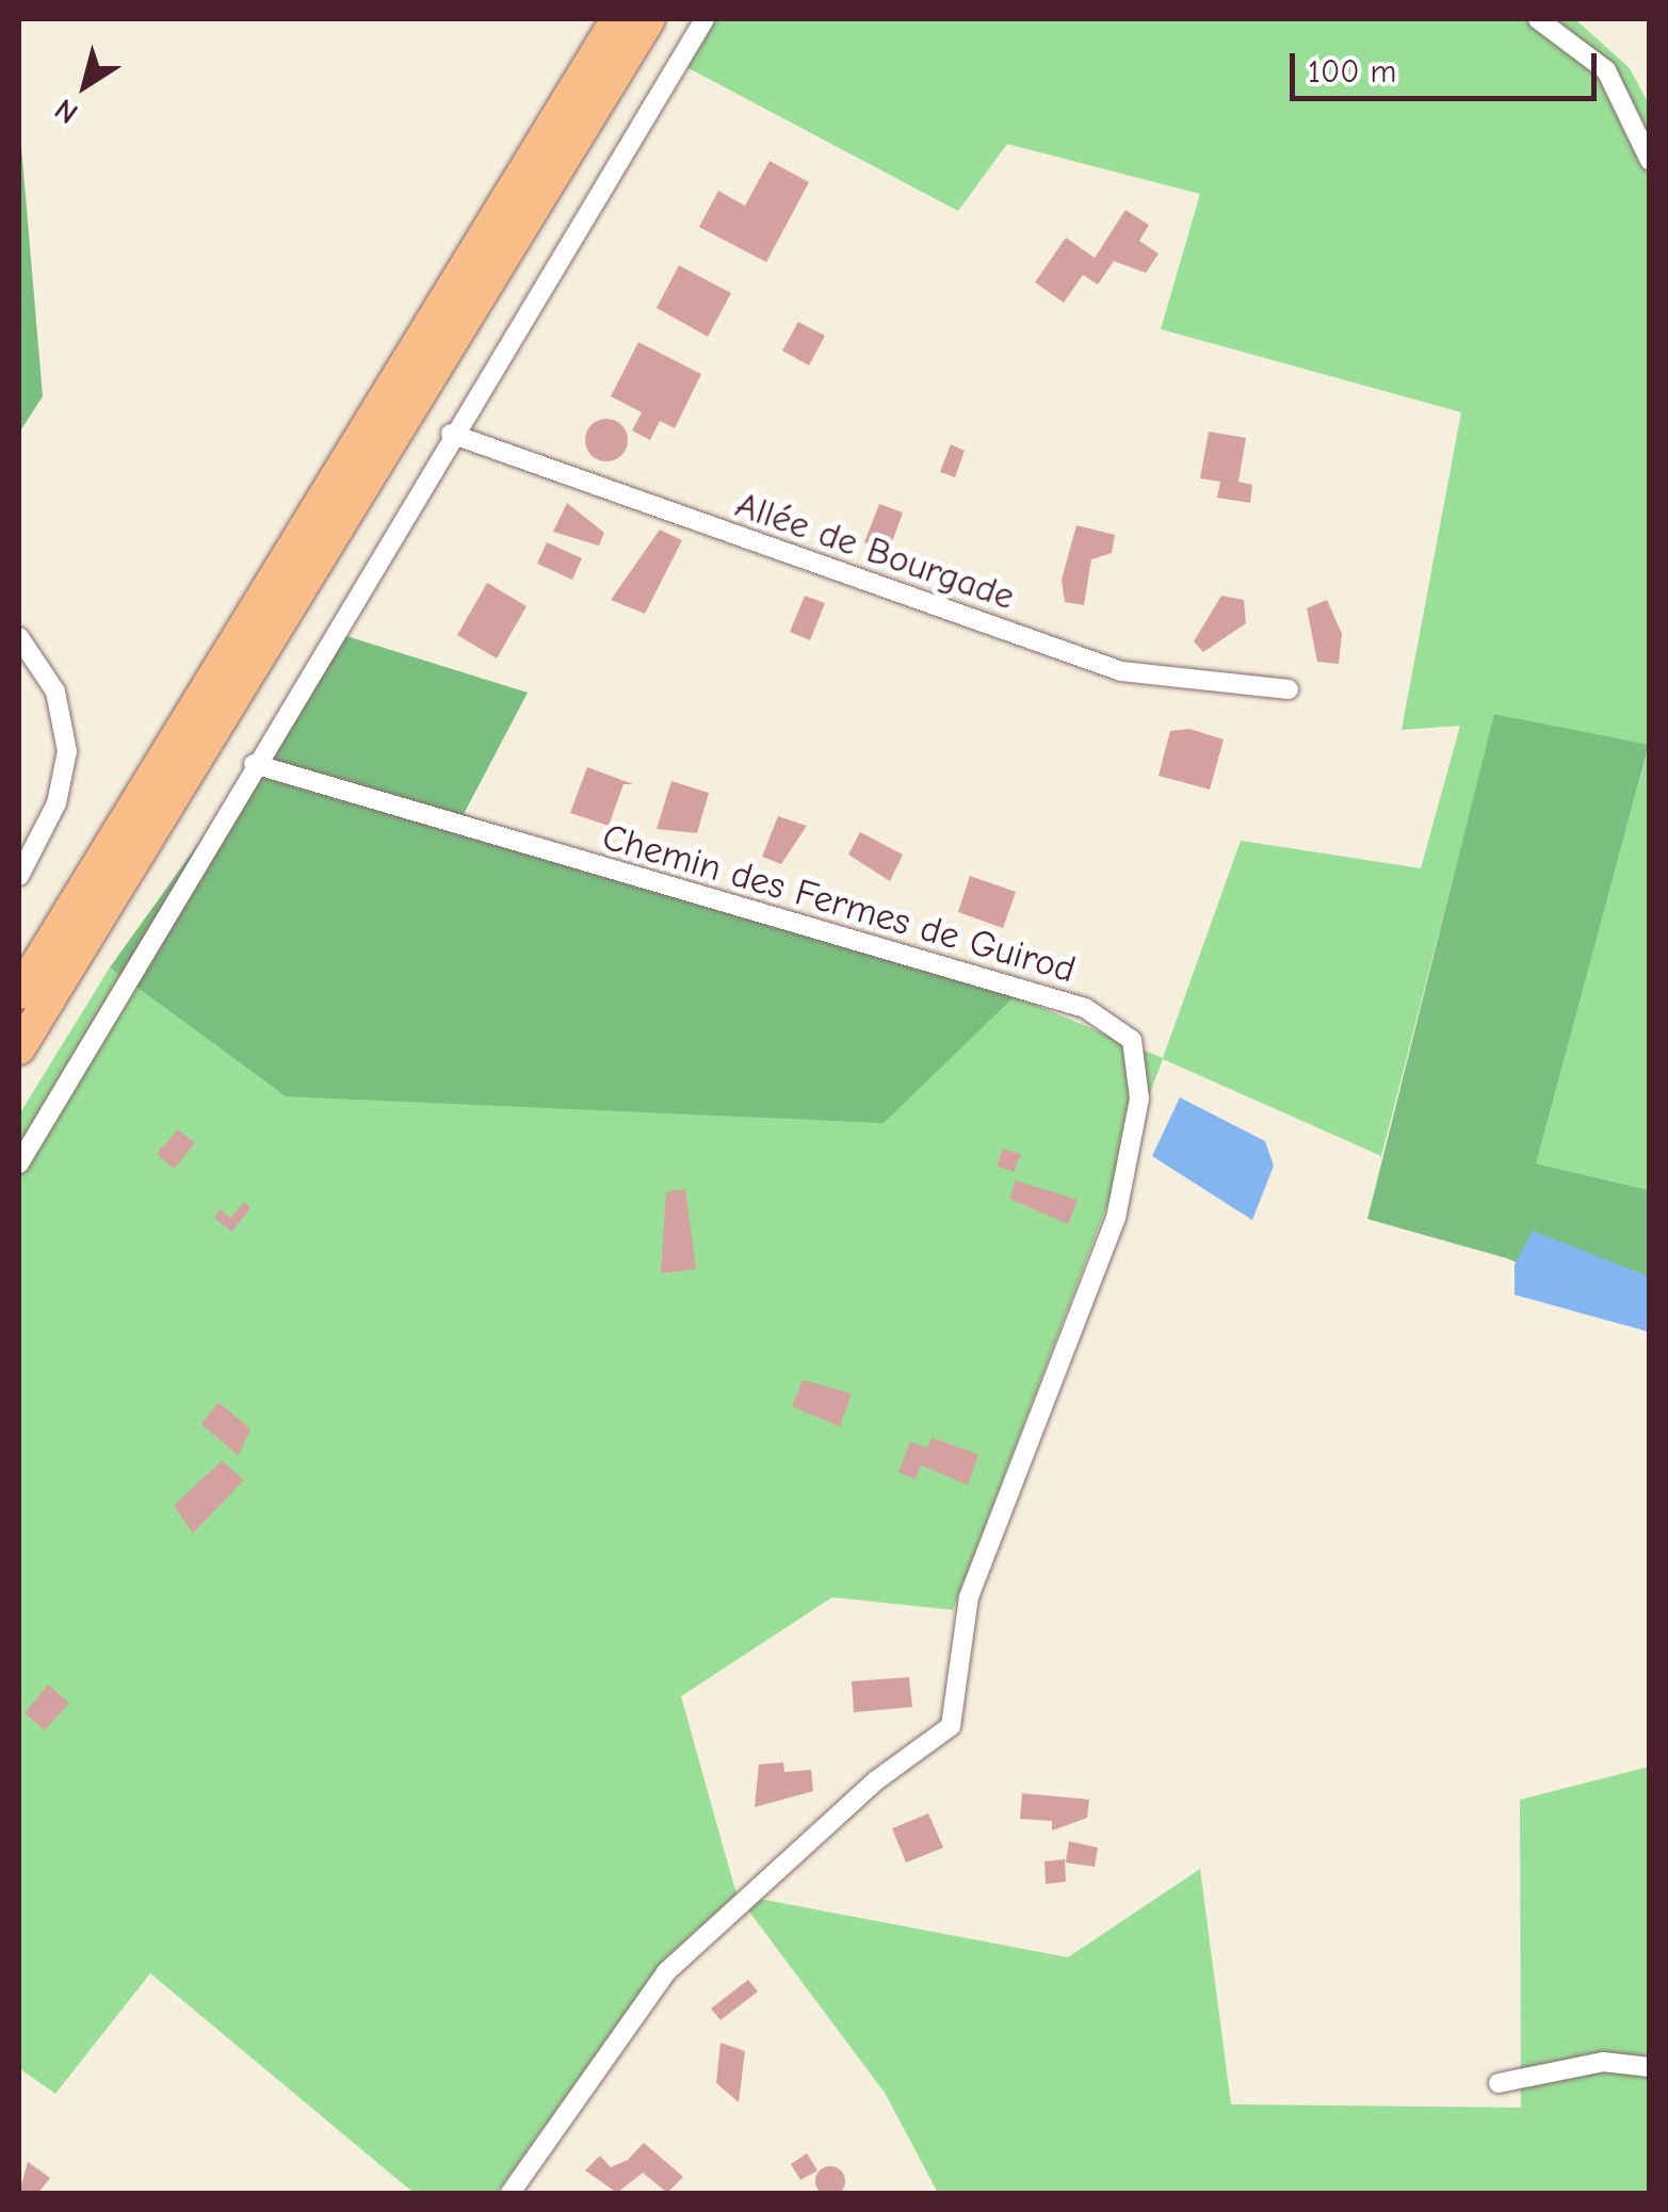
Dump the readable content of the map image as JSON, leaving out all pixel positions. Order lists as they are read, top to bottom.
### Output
{
  "streets": {
    "street": ["Allée de Bourgade", "Chemin des Fermes de Guirod"]
  },
  "scale_bar": "100 m",
  "north": "bottom left"
}
